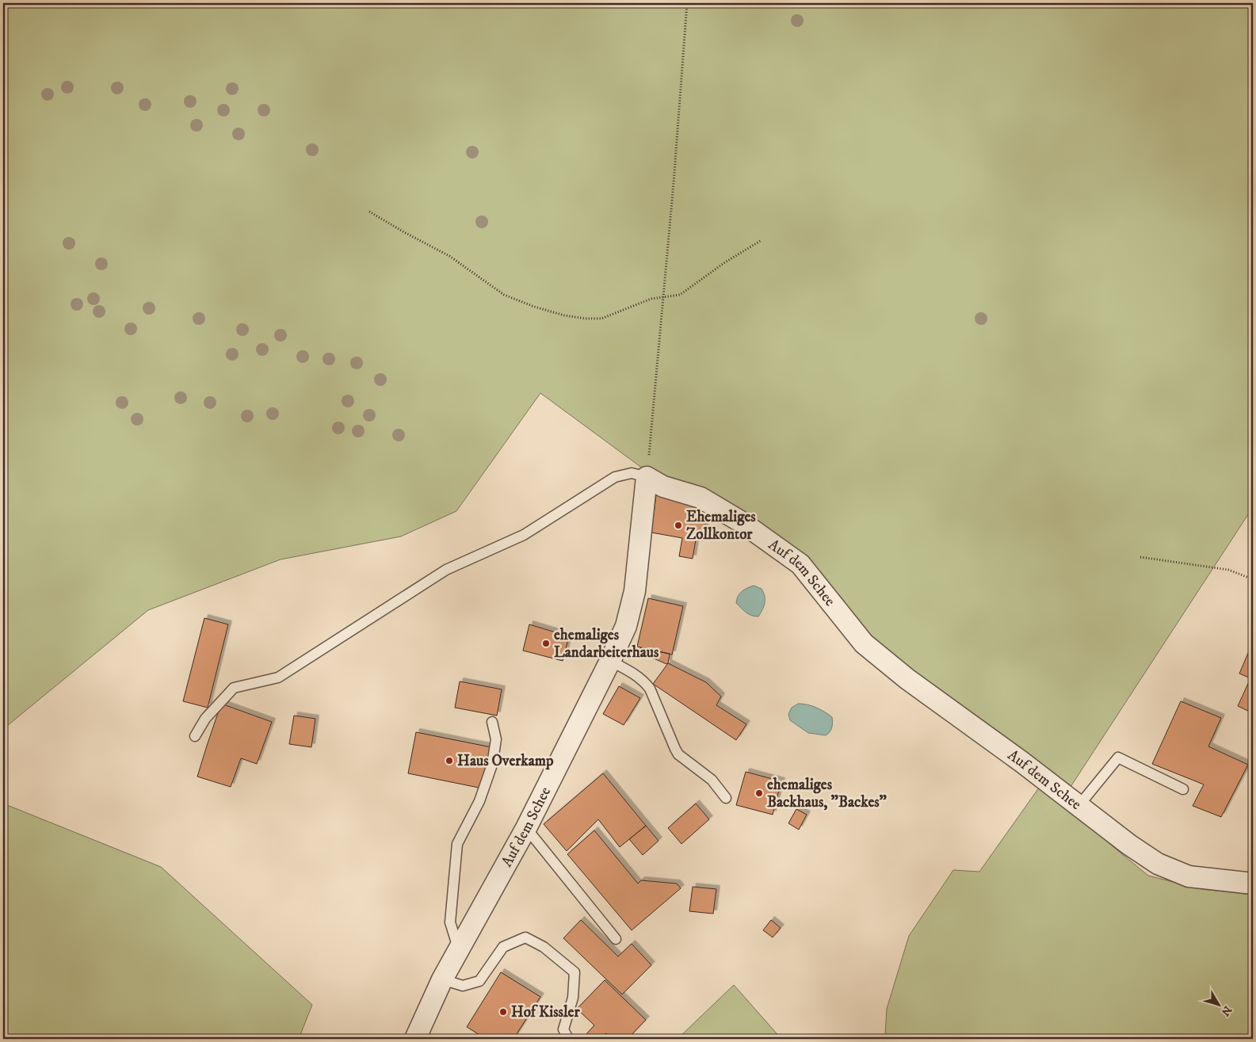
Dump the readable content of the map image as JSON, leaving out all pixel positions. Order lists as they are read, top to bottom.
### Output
{
  "streets": {
    "street": ["Auf dem Schee"]
  },
  "places": [
    "Ehemaliges Zollkontor",
    "ehemaliges Landarbeiterhaus",
    "Haus Overkamp",
    "ehemaliges Backhaus, \"Backes\"",
    "Hof Kissler"
  ],
  "north": "bottom right"
}
